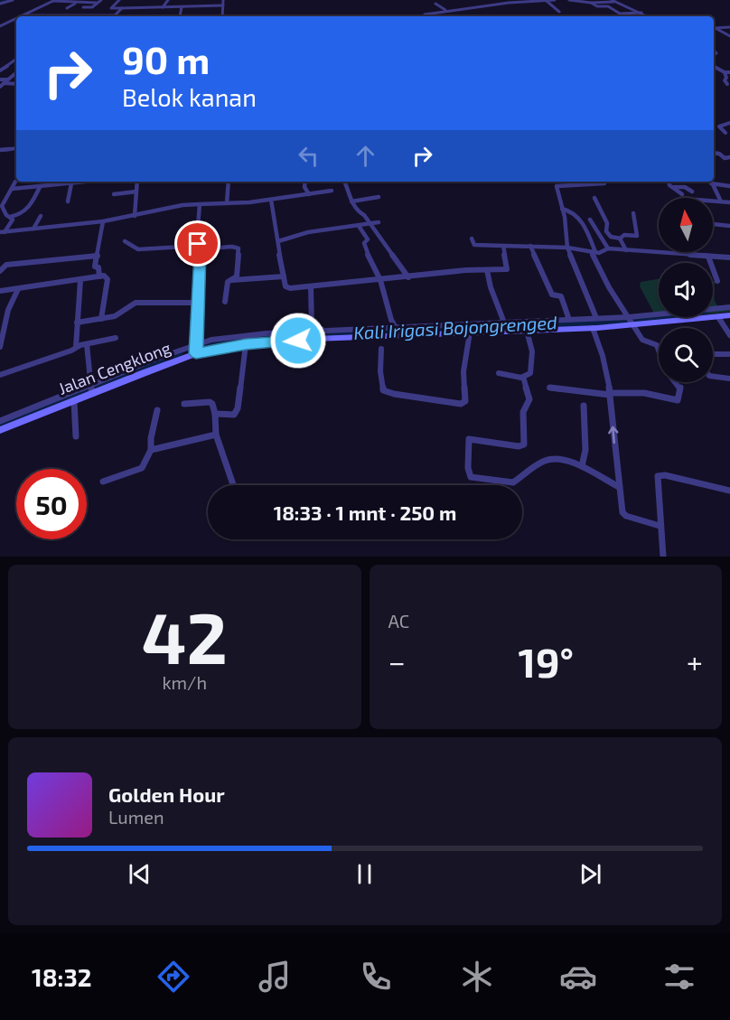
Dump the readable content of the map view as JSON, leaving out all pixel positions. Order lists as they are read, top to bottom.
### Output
{
  "streets": {
    "main road": ["Jalan Cengklong"]
  },
  "water": ["Kali Irigasi Bojongrenged"],
  "north": "top",
  "page": {
    "turn": ["90 m", "Belok kanan"],
    "limit": "50",
    "trip": "18:33 · 1 mnt · 250 m",
    "tile": [
      ["42", "km/h"],
      "AC"
    ],
    "heat": ["−", "19°", "+"],
    "song": ["Golden Hour", "Lumen"],
    "tabs": "18:32"
  }
}
